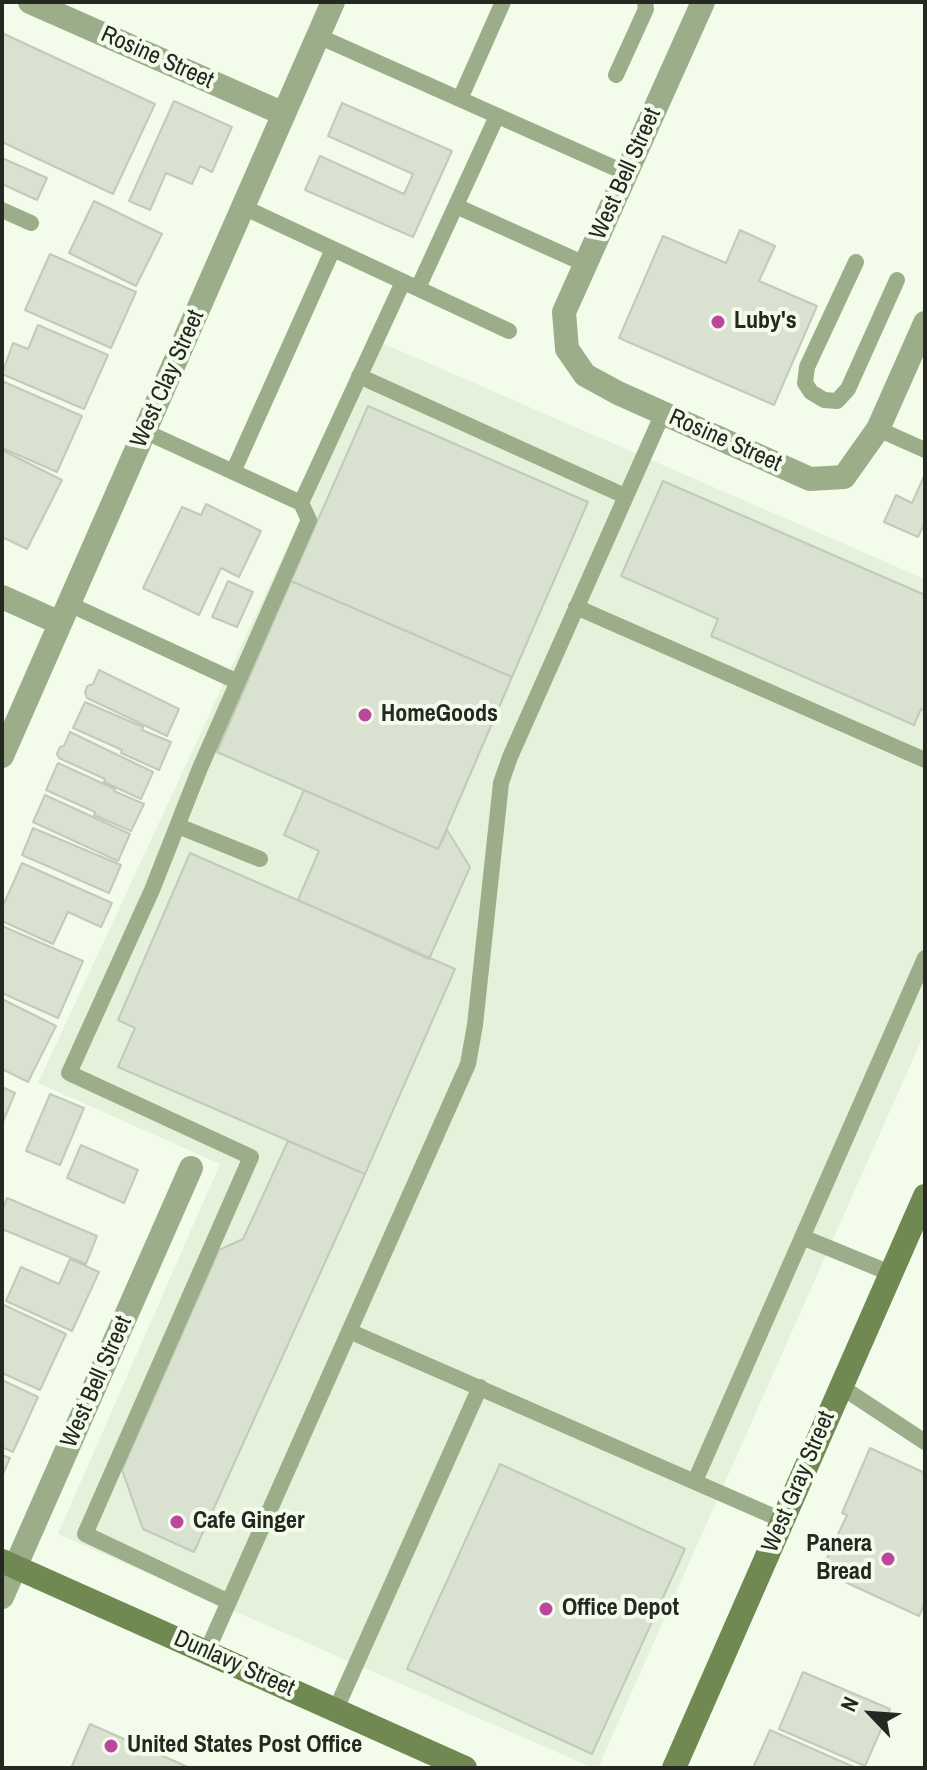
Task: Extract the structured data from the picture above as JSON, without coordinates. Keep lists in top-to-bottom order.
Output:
{
  "streets": {
    "main road": ["West Gray Street", "Dunlavy Street"],
    "street": ["Rosine Street", "West Bell Street", "West Clay Street"]
  },
  "crossings": [
    ["Rosine Street", "West Bell Street"],
    ["Rosine Street", "West Clay Street"],
    ["West Bell Street", "Dunlavy Street"]
  ],
  "places": [
    "Luby's",
    "HomeGoods",
    "Cafe Ginger",
    "Panera Bread",
    "Office Depot",
    "United States Post Office"
  ],
  "north": "top left"
}
